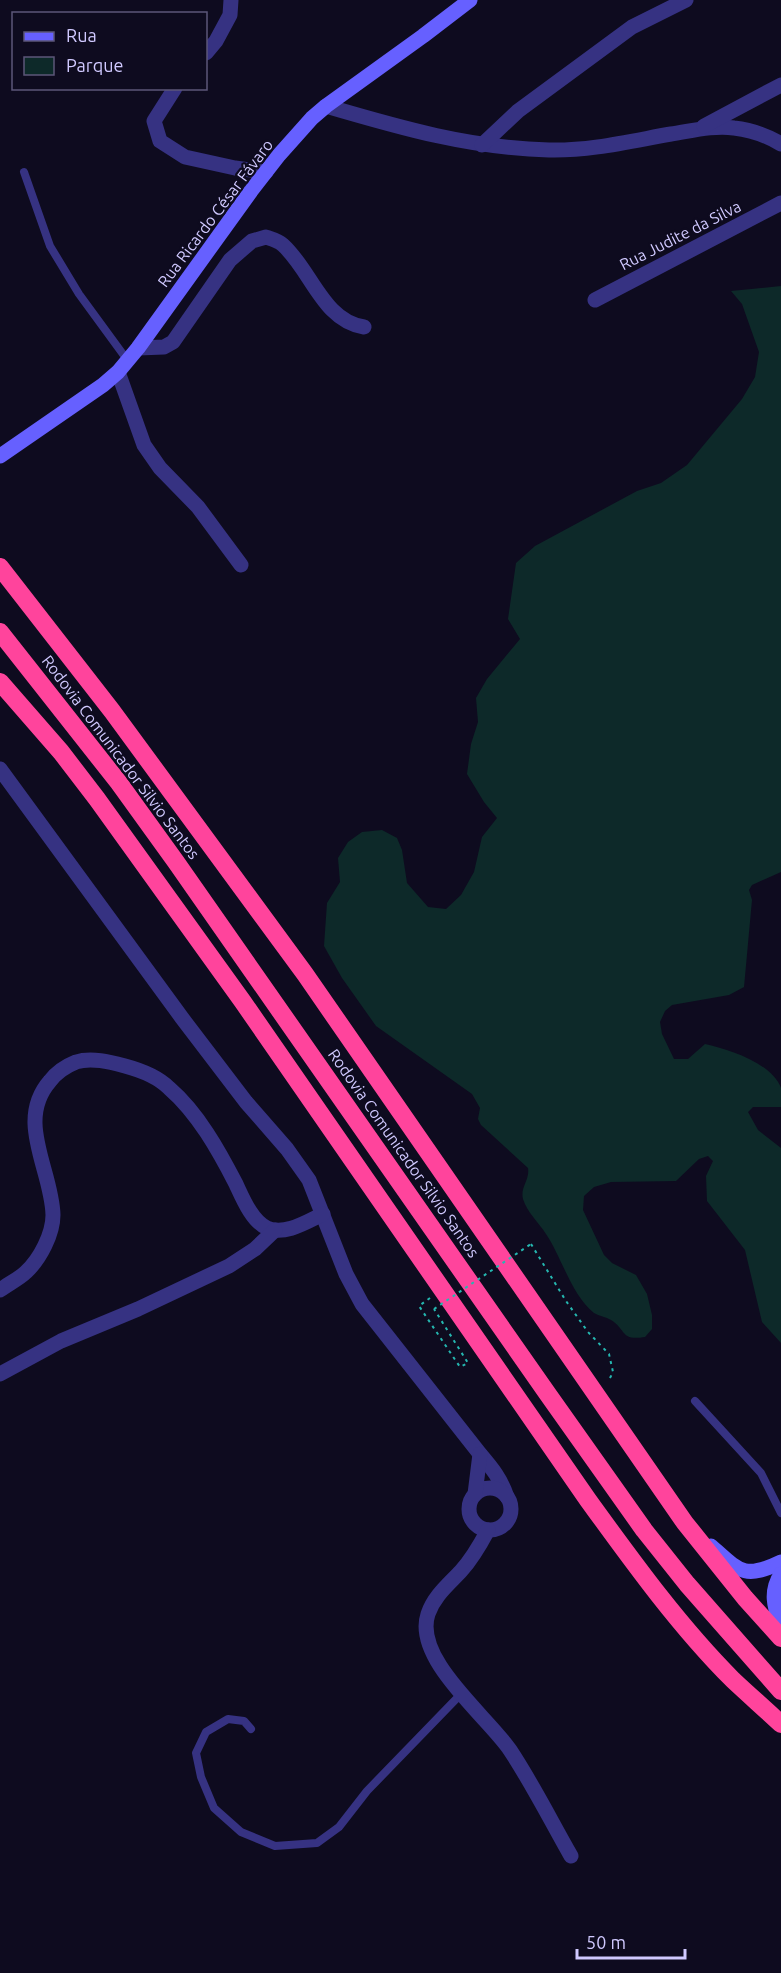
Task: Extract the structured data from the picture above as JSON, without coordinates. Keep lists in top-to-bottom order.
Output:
{
  "streets": {
    "highway": ["Rodovia Comunicador Silvio Santos"],
    "street": ["Rua Ricardo César Fávaro", "Rua Judite da Silva"]
  },
  "legend": ["Rua", "Parque"],
  "scale_bar": "50 m"
}
